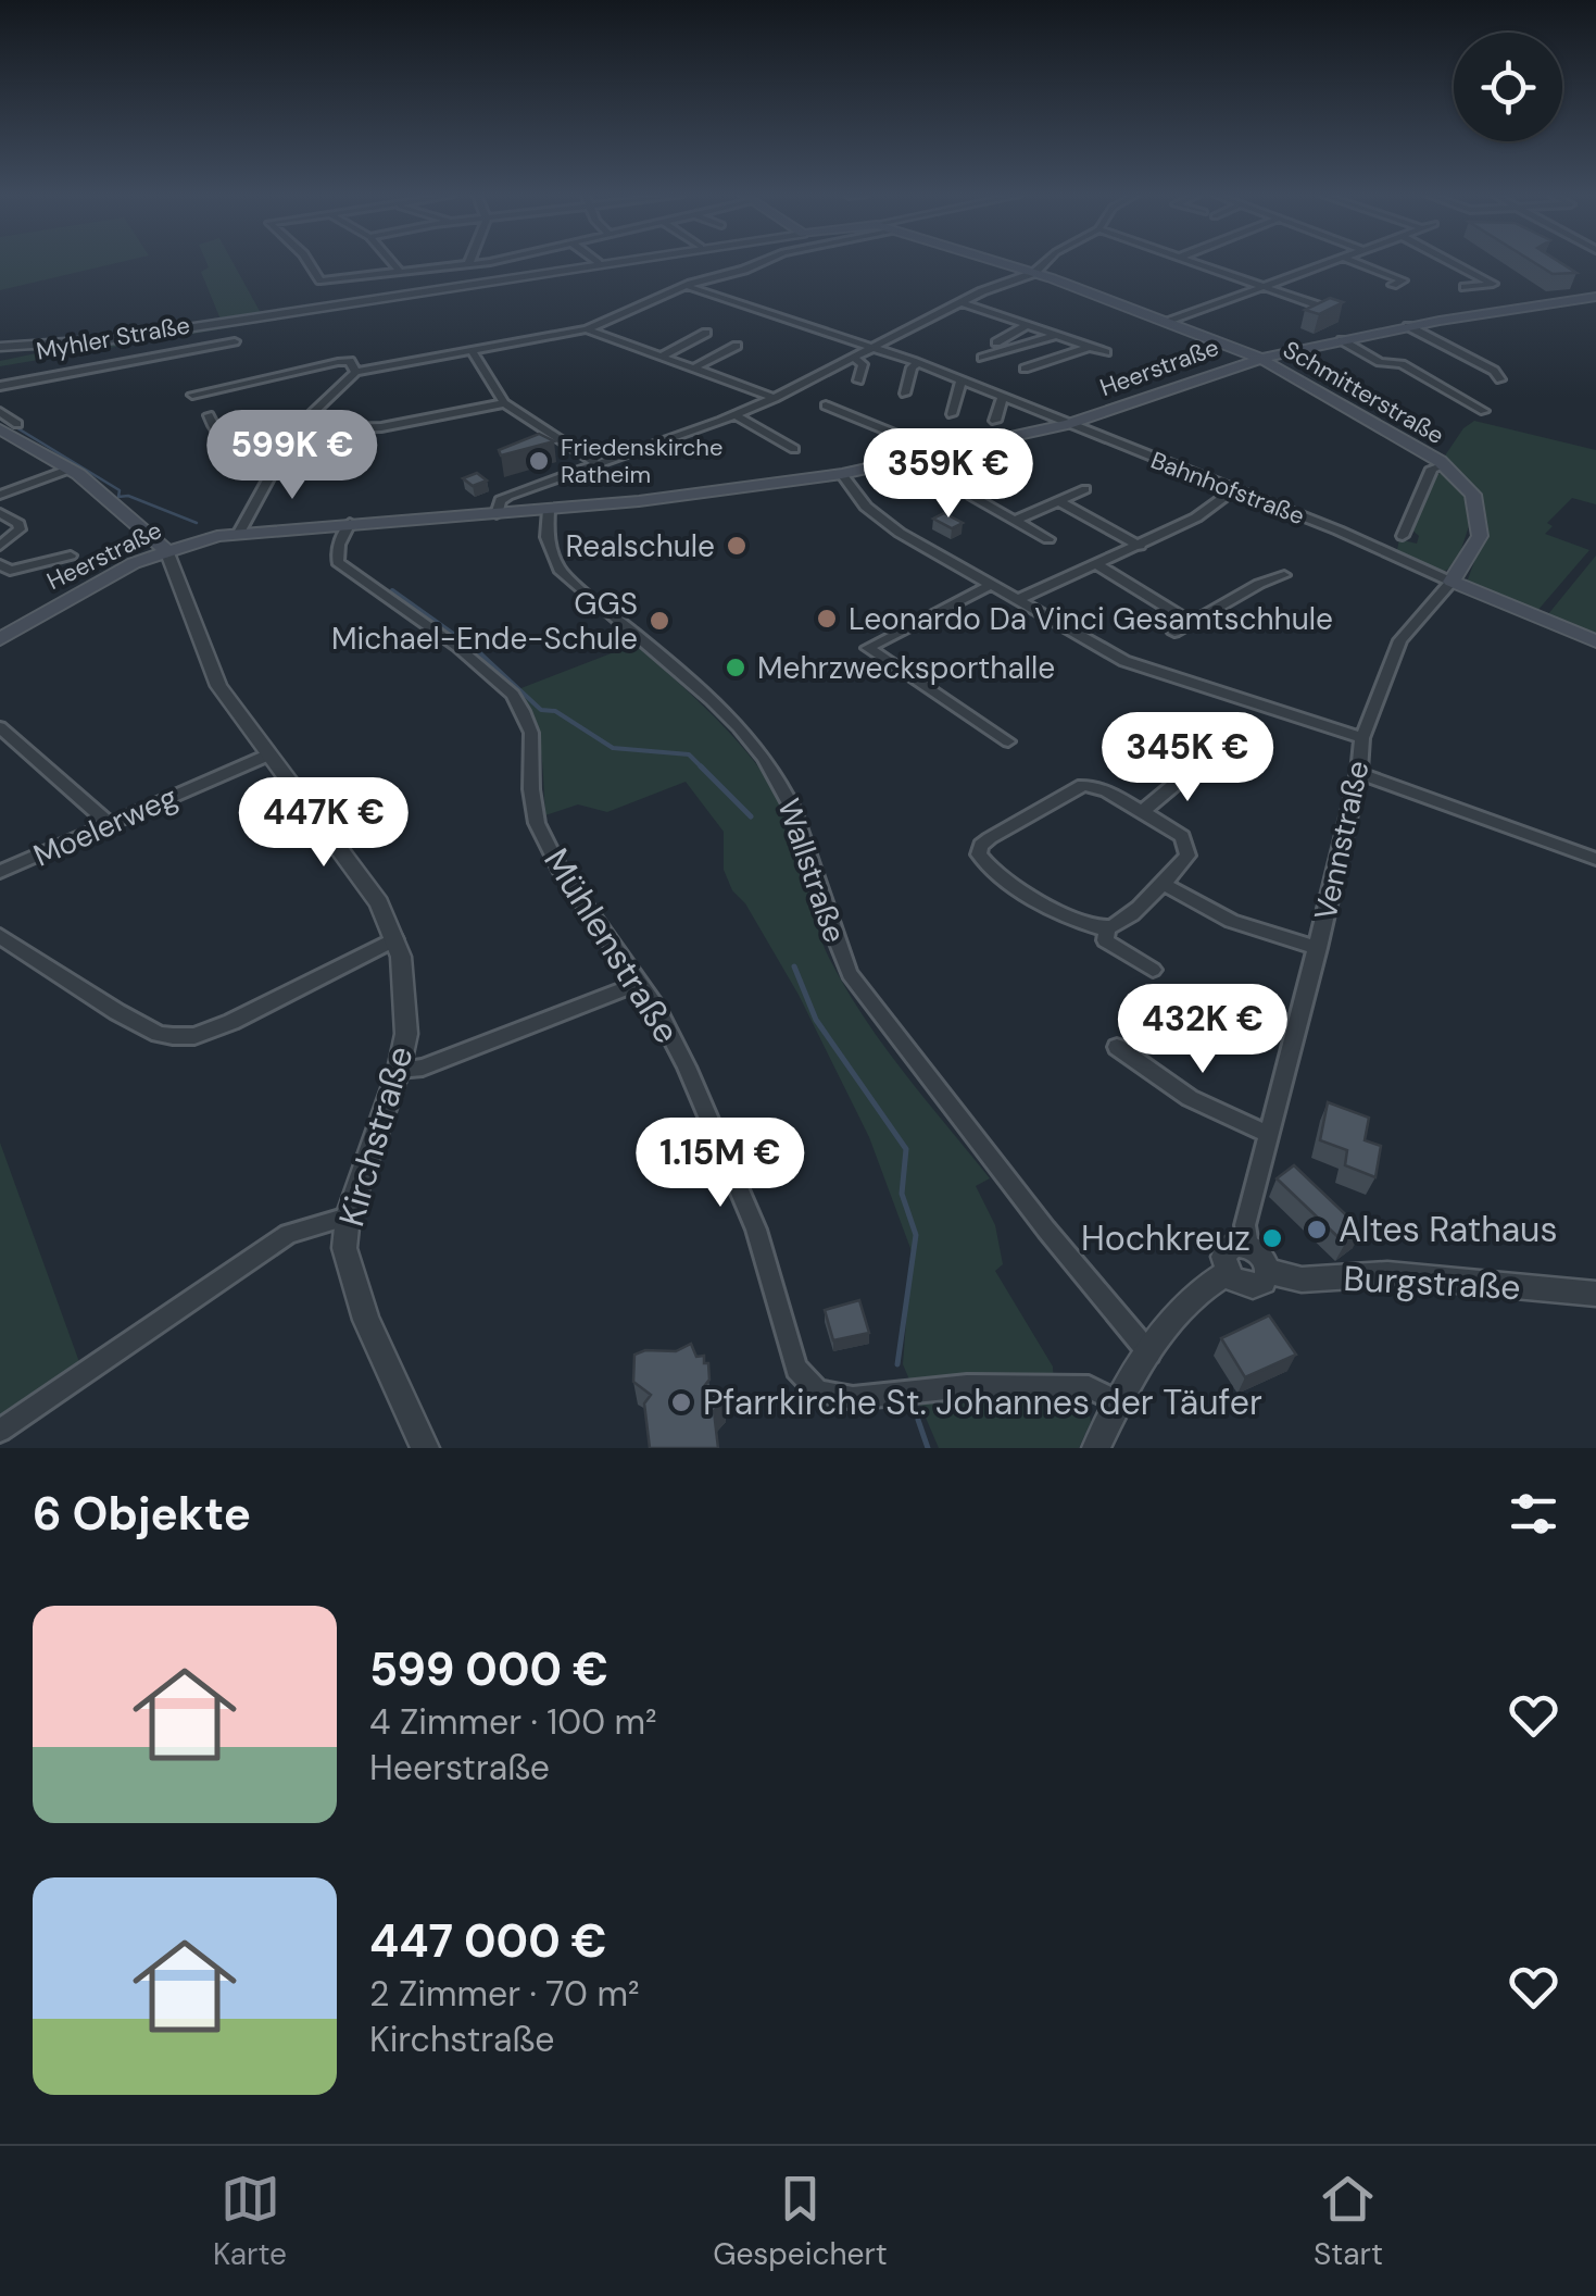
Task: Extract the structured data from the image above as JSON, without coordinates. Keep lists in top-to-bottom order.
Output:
{
  "streets": {
    "main road": ["Heerstraße", "Schmitterstraße"],
    "street": [
      "Myhler Straße",
      "Bahnhofstraße",
      "Moelerweg",
      "Vennstraße",
      "Wallstraße",
      "Mühlenstraße",
      "Kirchstraße",
      "Burgstraße"
    ]
  },
  "crossings": [
    ["Heerstraße", "Schmitterstraße"],
    ["Heerstraße", "Bahnhofstraße"],
    ["Heerstraße", "Wallstraße"],
    ["Heerstraße", "Mühlenstraße"],
    ["Heerstraße", "Kirchstraße"],
    ["Schmitterstraße", "Bahnhofstraße"],
    ["Schmitterstraße", "Vennstraße"],
    ["Bahnhofstraße", "Vennstraße"],
    ["Moelerweg", "Kirchstraße"],
    ["Vennstraße", "Burgstraße"]
  ],
  "places": [
    "Friedenskirche Ratheim",
    "Realschule",
    "Leonardo Da Vinci Gesamtschhule",
    "GGS Michael-Ende-Schule",
    "Mehrzwecksporthalle",
    "Altes Rathaus",
    "Hochkreuz",
    "Pfarrkirche St. Johannes der Täufer"
  ],
  "page": {
    "price": [
      "599K €",
      "359K €",
      "345K €",
      "447K €",
      "432K €",
      "1.15M €"
    ],
    "heading": "6 Objekte",
    "list": [
      {
        "name": "599 000 €",
        "note": "4 Zimmer · 100 m² · Heerstraße"
      },
      {
        "name": "447 000 €",
        "note": "2 Zimmer · 70 m² · Kirchstraße"
      }
    ],
    "tabs": ["Karte", "Gespeichert", "Start"]
  }
}
